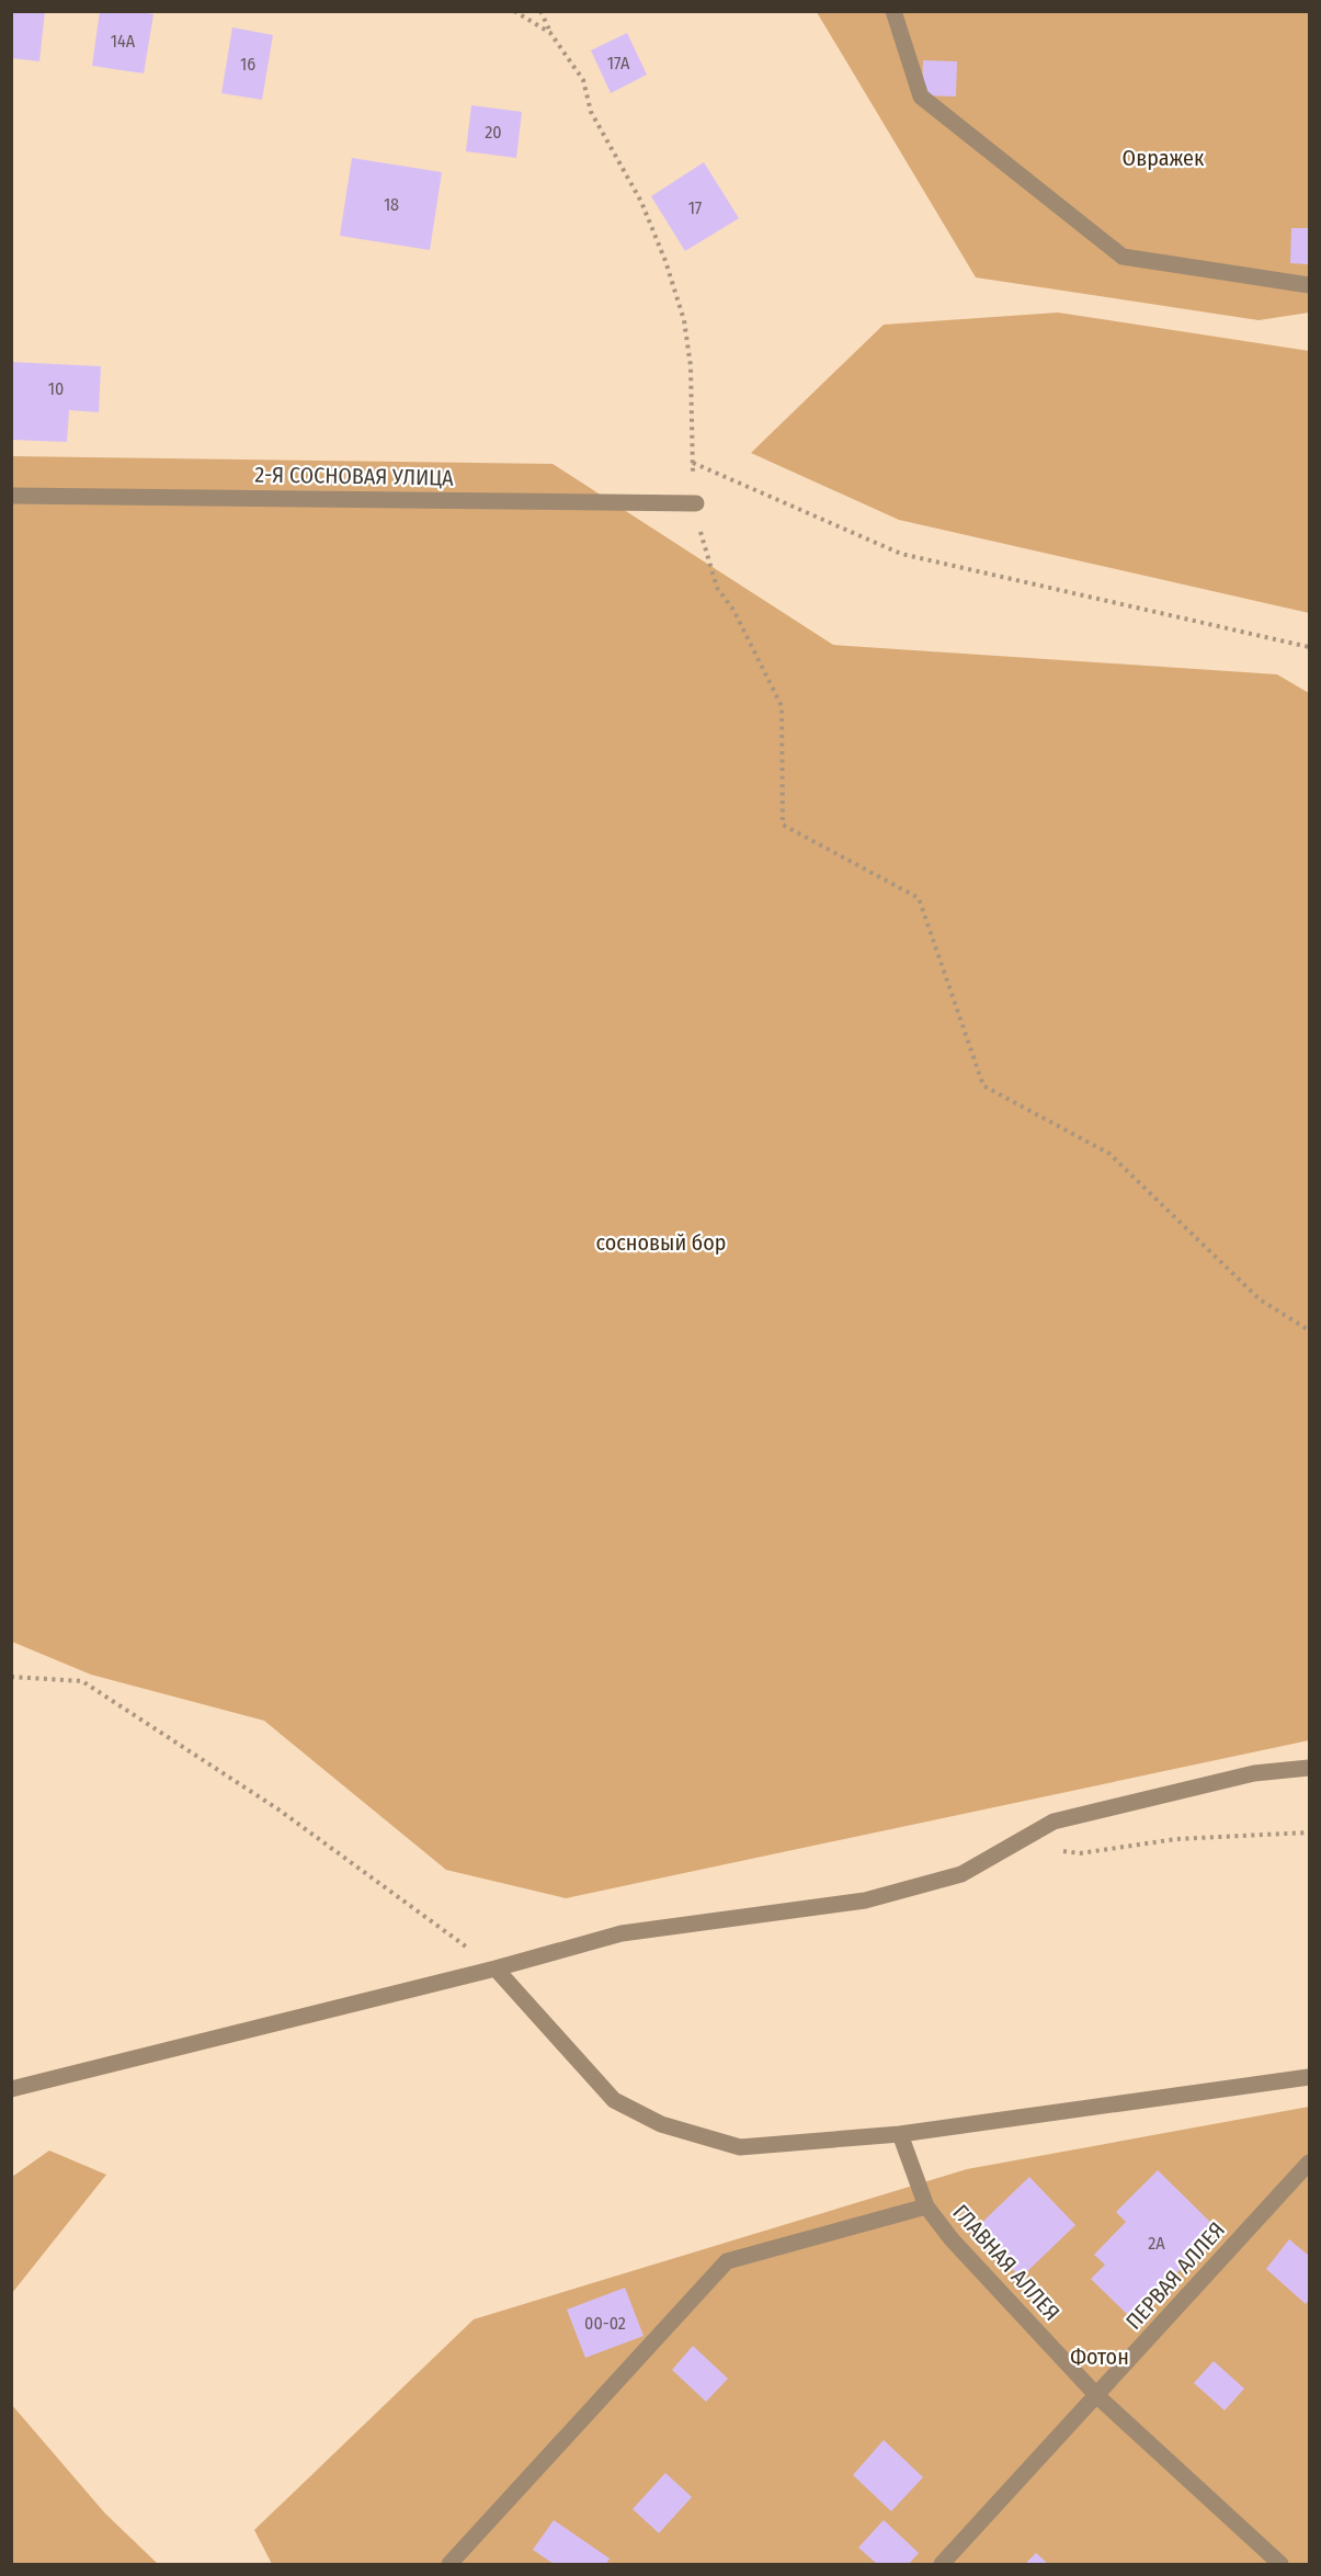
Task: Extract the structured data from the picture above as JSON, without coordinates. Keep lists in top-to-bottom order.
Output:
{
  "streets": {
    "street": ["2-Я СОСНОВАЯ УЛИЦА", "ГЛАВНАЯ АЛЛЕЯ", "ПЕРВАЯ АЛЛЕЯ"]
  },
  "crossings": [
    ["ГЛАВНАЯ АЛЛЕЯ", "ПЕРВАЯ АЛЛЕЯ"]
  ],
  "parks": ["Овражек", "сосновый бор", "Фотон"],
  "house_numbers": [
    "14А",
    "17А",
    "16",
    "20",
    "18",
    "17",
    "10",
    "2А",
    "00-02"
  ]
}
